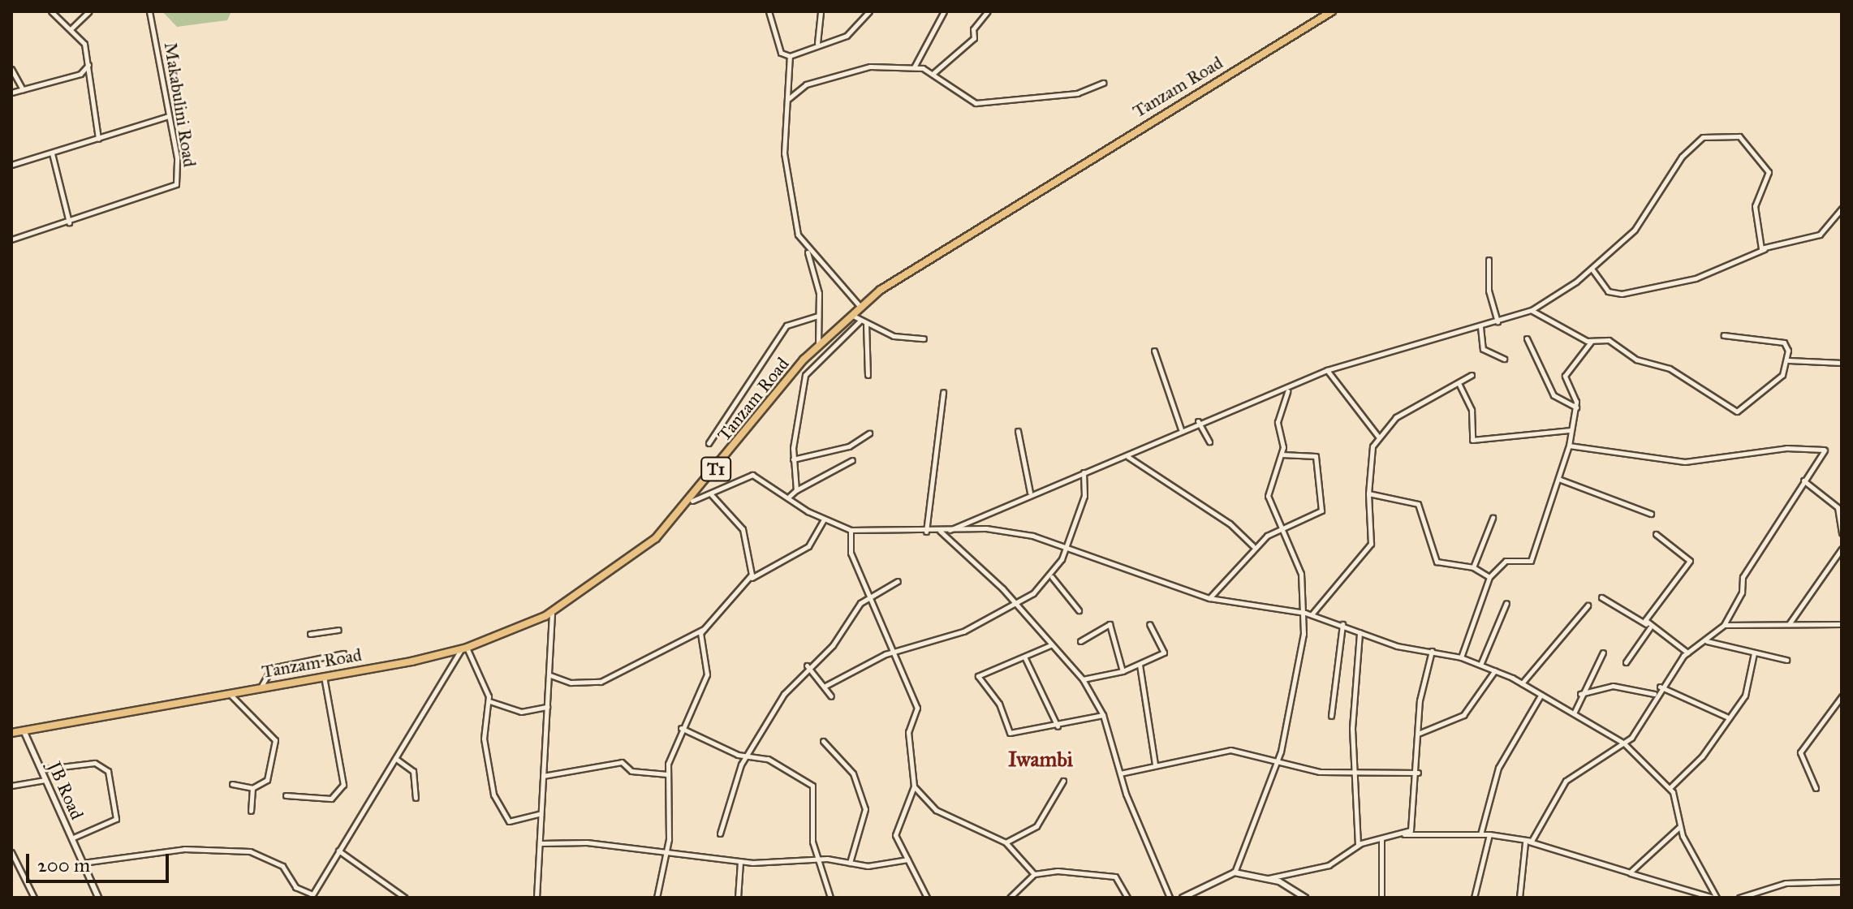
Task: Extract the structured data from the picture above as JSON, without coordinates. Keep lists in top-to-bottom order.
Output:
{
  "streets": {
    "highway": ["Tanzam Road", "T1"],
    "street": ["Makabulini Road", "JB Road"]
  },
  "crossings": [
    ["Tanzam Road", "JB Road"]
  ],
  "districts": ["Iwambi"],
  "scale_bar": "200 m"
}
